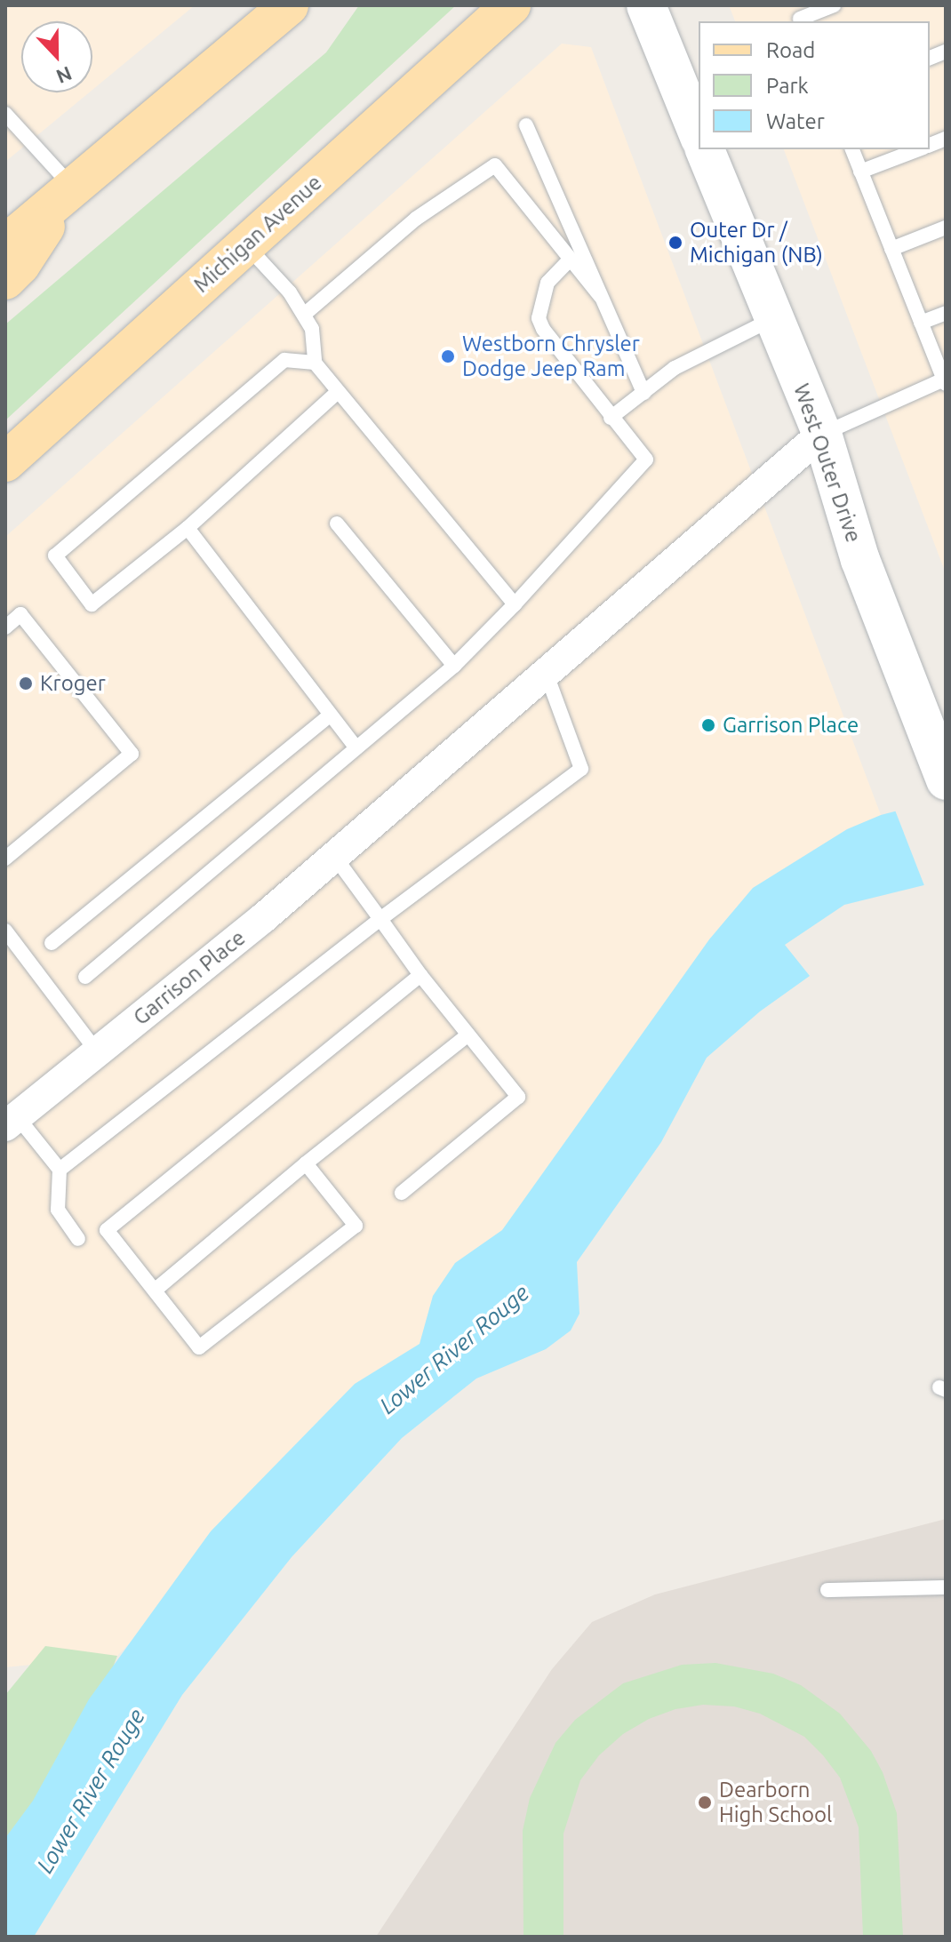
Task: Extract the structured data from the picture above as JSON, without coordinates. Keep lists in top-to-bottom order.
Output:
{
  "streets": {
    "main road": ["Michigan Avenue", "West Outer Drive"],
    "street": ["Garrison Place"]
  },
  "crossings": [
    ["West Outer Drive", "Garrison Place"]
  ],
  "water": ["Lower River Rouge"],
  "places": [
    "Outer Dr / Michigan (NB)",
    "Westborn Chrysler Dodge Jeep Ram",
    "Kroger",
    "Garrison Place",
    "Dearborn High School"
  ],
  "legend": ["Road", "Park", "Water"],
  "north": "bottom"
}
